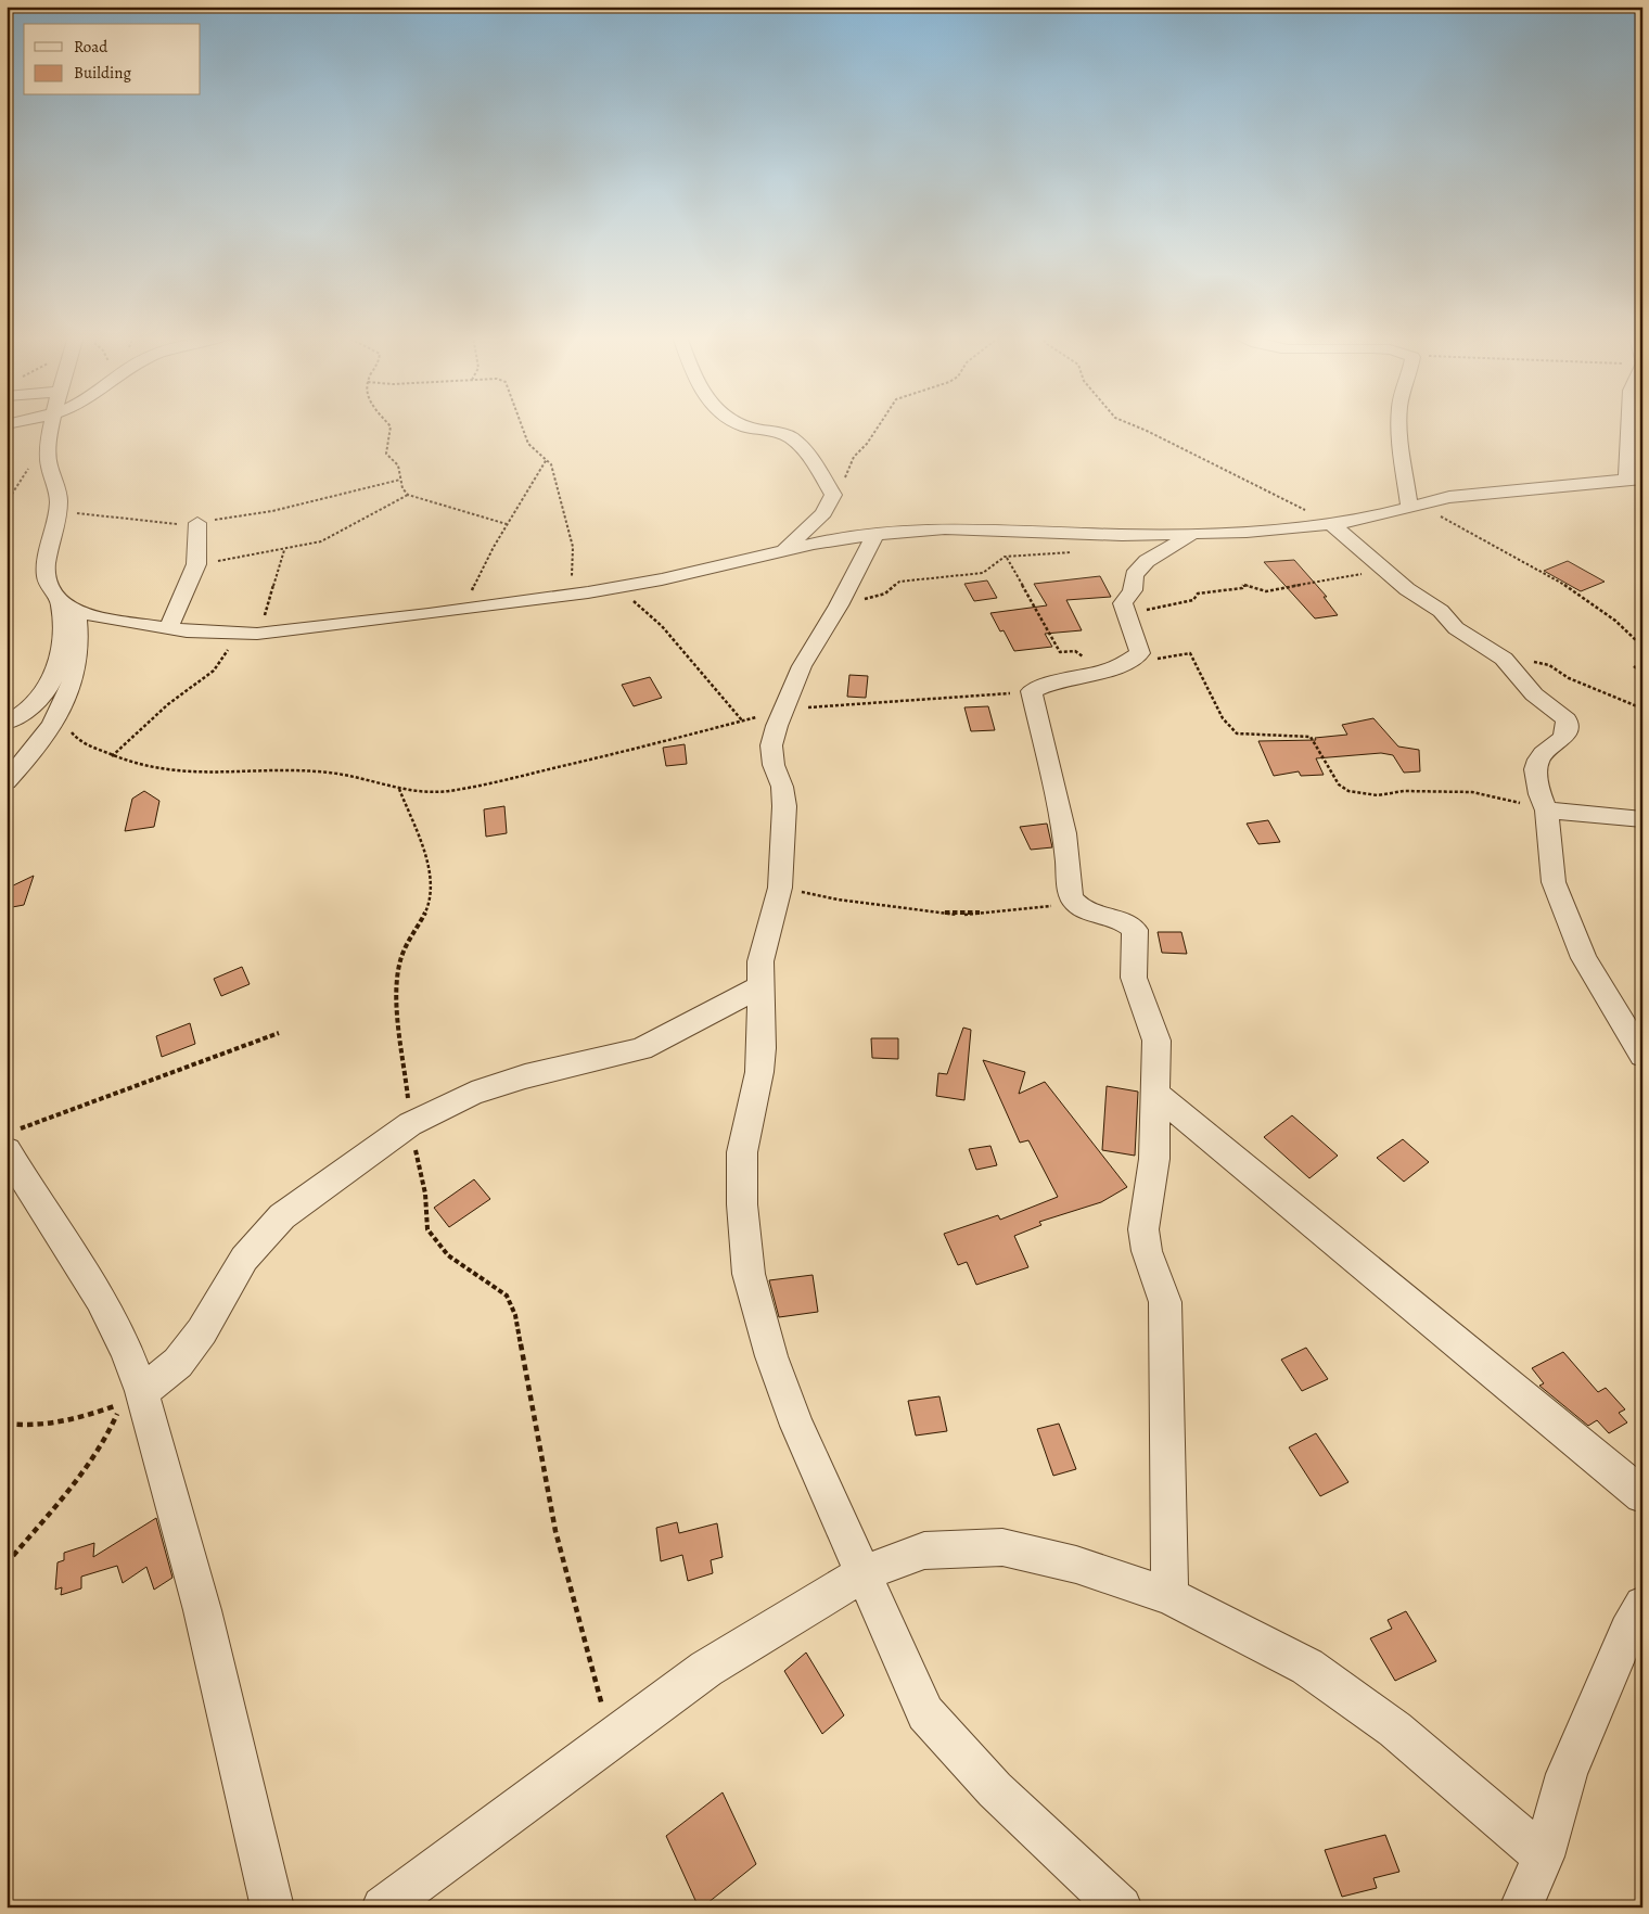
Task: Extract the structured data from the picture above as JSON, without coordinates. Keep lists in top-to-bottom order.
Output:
{
  "legend": ["Road", "Building"]
}
